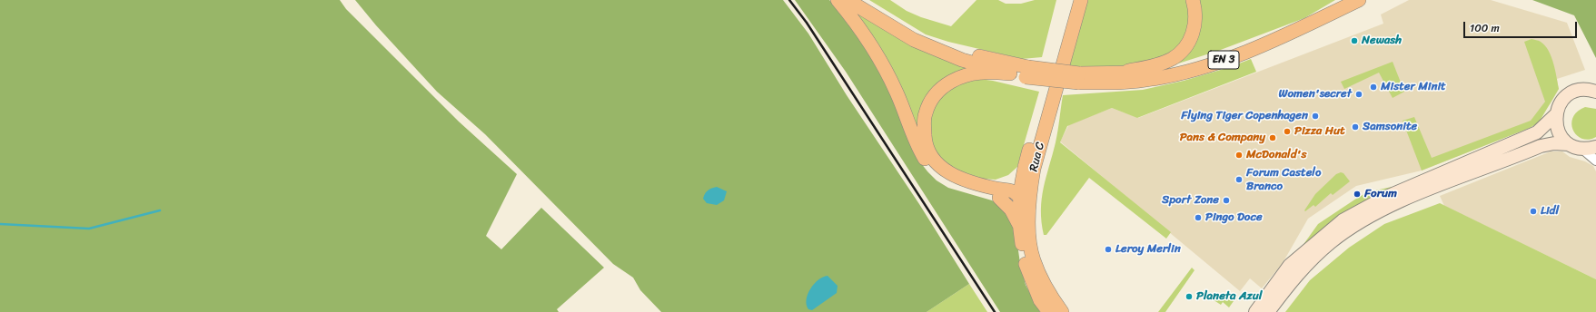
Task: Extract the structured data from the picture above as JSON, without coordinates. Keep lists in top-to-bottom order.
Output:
{
  "streets": {
    "main road": ["EN 3", "Rua C"]
  },
  "places": [
    "Newash",
    "Mister Minit",
    "Women'secret",
    "Flying Tiger Copenhagen",
    "Samsonite",
    "Pizza Hut",
    "Pans & Company",
    "McDonald's",
    "Forum Castelo Branco",
    "Forum",
    "Sport Zone",
    "Lidl",
    "Pingo Doce",
    "Leroy Merlin",
    "Planeta Azul"
  ],
  "scale_bar": "100 m"
}
